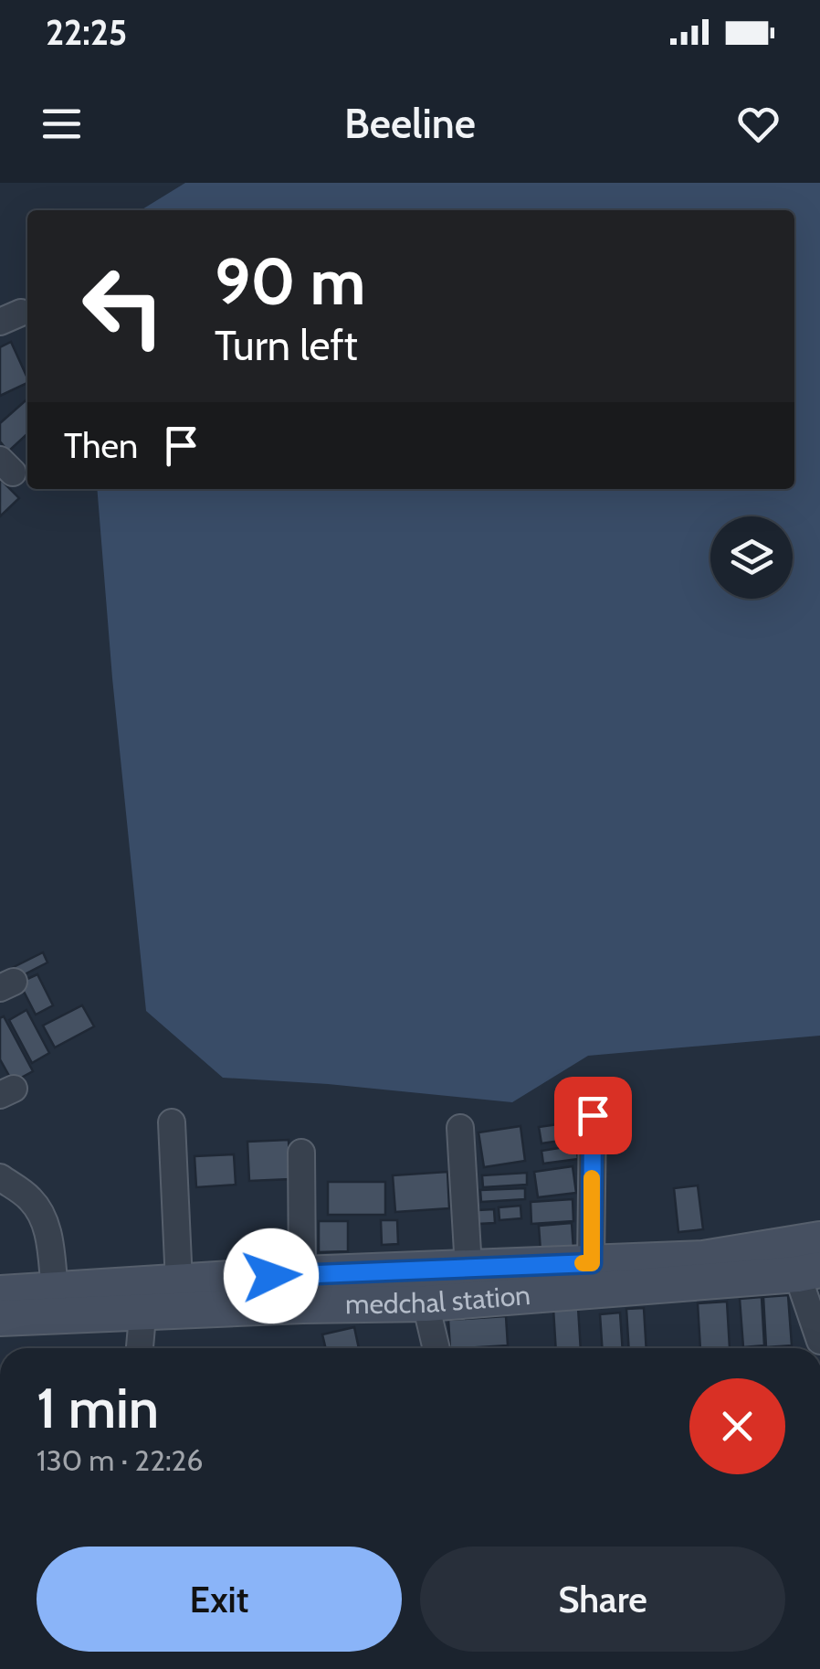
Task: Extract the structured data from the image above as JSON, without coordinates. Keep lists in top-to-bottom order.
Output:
{
  "streets": {
    "street": ["medchal station"]
  },
  "page": {
    "status": "22:25",
    "header": "Beeline",
    "turn": ["90 m", "Turn left"],
    "then": "Then",
    "heading": ["1 min", "130 m · 22:26"],
    "buttons": ["Exit", "Share"]
  }
}
